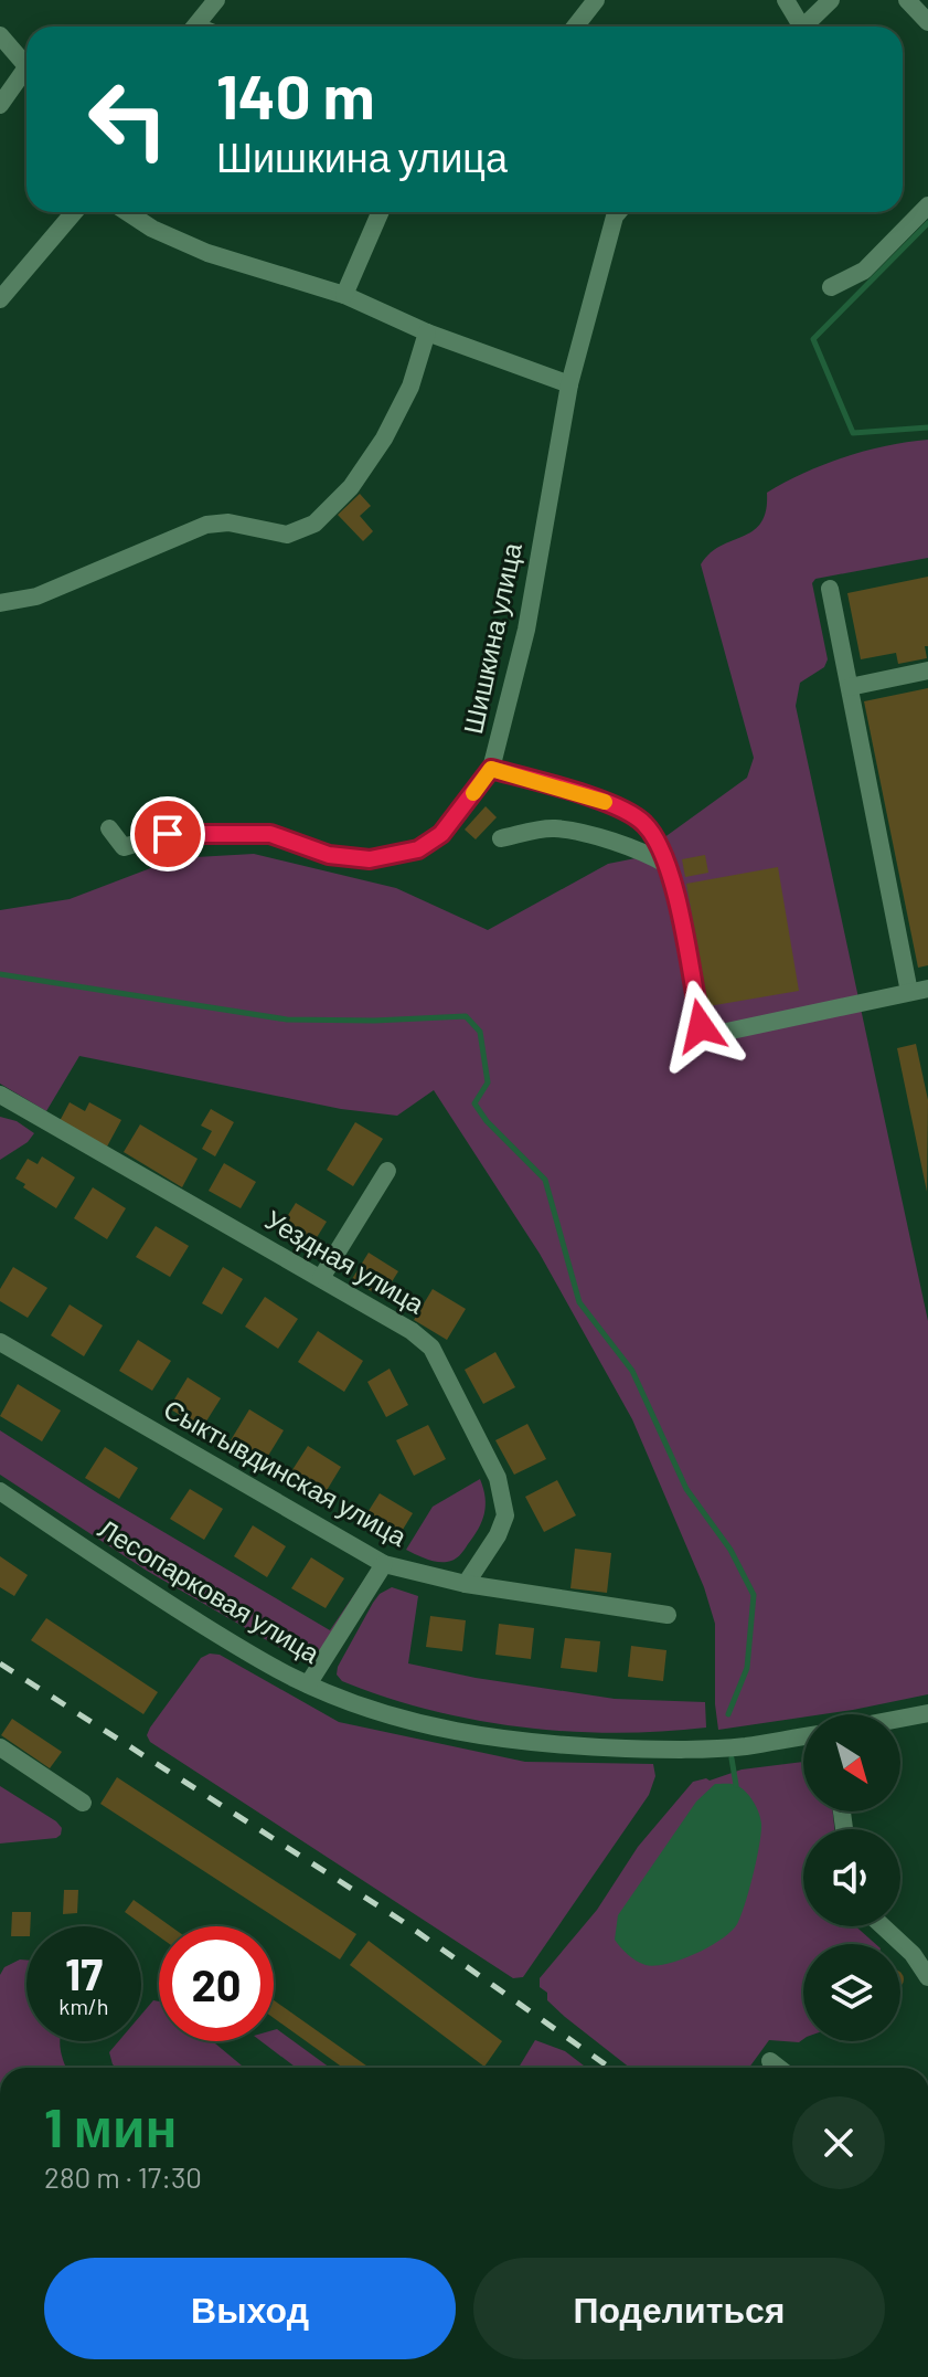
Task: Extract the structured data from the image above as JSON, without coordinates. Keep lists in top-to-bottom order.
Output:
{
  "streets": {
    "street": [
      "Шишкина улица",
      "Уездная улица",
      "Сыктывдинская улица",
      "Лесопарковая улица"
    ]
  },
  "crossings": [
    ["Уездная улица", "Сыктывдинская улица"]
  ],
  "north": "bottom right",
  "page": {
    "turn": ["140 m", "Шишкина улица"],
    "speed": "17 km/h",
    "limit": "20",
    "heading": ["1 мин", "280 m · 17:30"],
    "buttons": ["Выход", "Поделиться"]
  }
}
